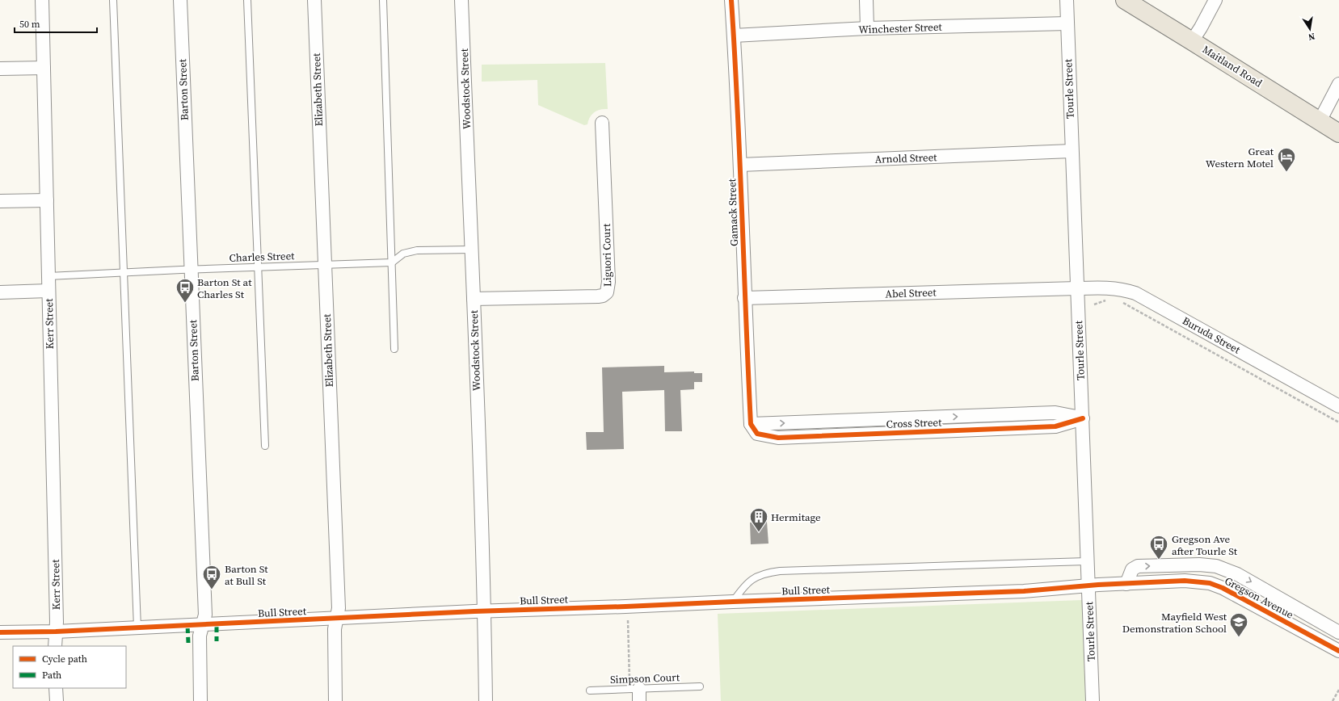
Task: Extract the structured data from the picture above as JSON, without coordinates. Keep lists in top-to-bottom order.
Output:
{
  "streets": {
    "main road": ["Maitland Road"],
    "street": [
      "Winchester Street",
      "Woodstock Street",
      "Tourle Street",
      "Barton Street",
      "Elizabeth Street",
      "Arnold Street",
      "Gamack Street",
      "Liguori Court",
      "Abel Street",
      "Kerr Street",
      "Buruda Street",
      "Cross Street",
      "Bull Street",
      "Gregson Avenue"
    ],
    "lane": ["Charles Street", "Simpson Court"]
  },
  "crossings": [
    ["Winchester Street", "Tourle Street"],
    ["Winchester Street", "Gamack Street"],
    ["Woodstock Street", "Liguori Court"],
    ["Woodstock Street", "Bull Street"],
    ["Tourle Street", "Arnold Street"],
    ["Tourle Street", "Abel Street"],
    ["Tourle Street", "Buruda Street"],
    ["Tourle Street", "Cross Street"],
    ["Tourle Street", "Bull Street"],
    ["Tourle Street", "Gregson Avenue"],
    ["Barton Street", "Charles Street"],
    ["Barton Street", "Bull Street"],
    ["Elizabeth Street", "Charles Street"],
    ["Elizabeth Street", "Bull Street"],
    ["Arnold Street", "Gamack Street"],
    ["Gamack Street", "Abel Street"],
    ["Gamack Street", "Cross Street"],
    ["Charles Street", "Kerr Street"],
    ["Abel Street", "Buruda Street"],
    ["Kerr Street", "Bull Street"],
    ["Bull Street", "Gregson Avenue"]
  ],
  "places": {
    "hotel": ["Great Western Motel"],
    "bus stop": ["Barton St at Charles St", "Gregson Ave after Tourle St", "Barton St at Bull St"],
    "building": ["Hermitage"],
    "school or university": ["Mayfield West Demonstration School"]
  },
  "legend": ["Cycle path", "Path"],
  "scale_bar": "50 m",
  "north": "bottom"
}
